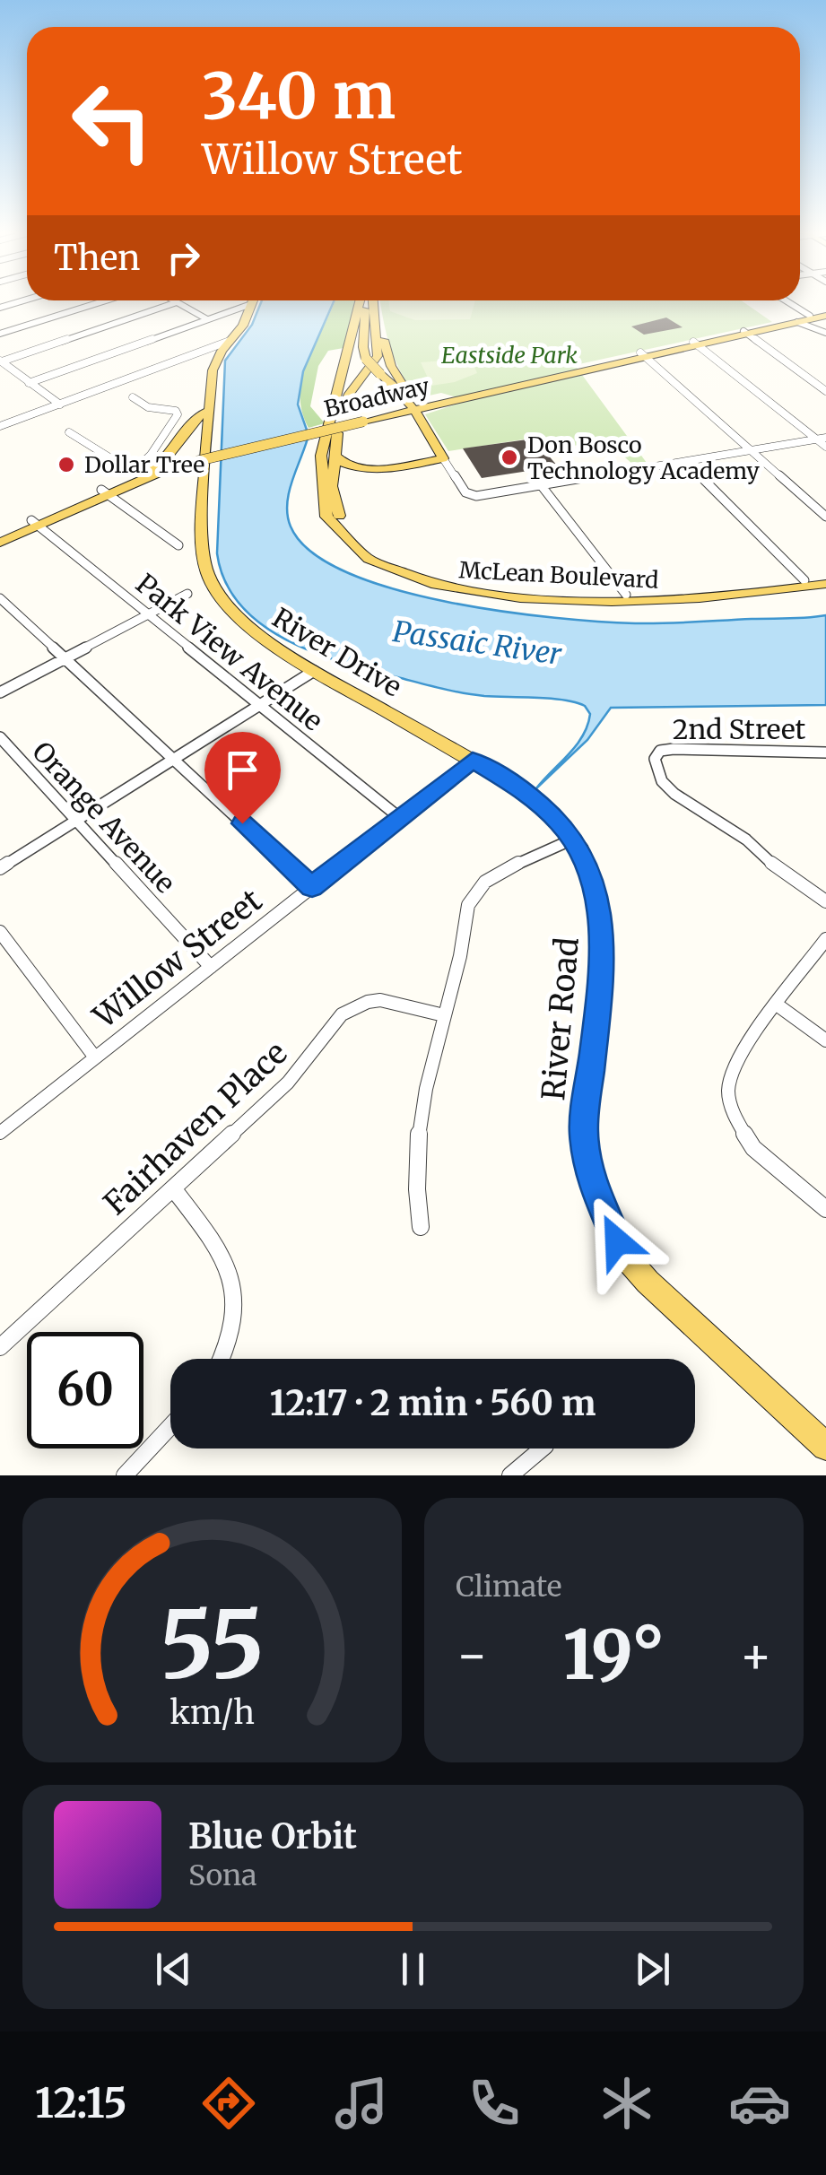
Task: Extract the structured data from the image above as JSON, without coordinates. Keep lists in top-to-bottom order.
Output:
{
  "streets": {
    "main road": [
      "Broadway",
      "McLean Boulevard",
      "River Drive",
      "River Road"
    ],
    "street": [
      "Park View Avenue",
      "2nd Street",
      "Orange Avenue",
      "Willow Street",
      "Fairhaven Place"
    ]
  },
  "crossings": [
    ["Broadway", "Park View Avenue"],
    ["Park View Avenue", "Willow Street"],
    ["River Drive", "Willow Street"],
    ["River Drive", "River Road"],
    ["Orange Avenue", "Willow Street"],
    ["Willow Street", "River Road"]
  ],
  "water": ["Passaic River"],
  "parks": ["Eastside Park"],
  "places": ["Don Bosco Technology Academy", "Dollar Tree"],
  "page": {
    "turn": ["340 m", "Willow Street"],
    "then": "Then",
    "limit": "60",
    "trip": "12:17 · 2 min · 560 m",
    "tile": "Climate",
    "heat": ["−", "19°", "+"],
    "song": ["Blue Orbit", "Sona"],
    "tabs": "12:15",
    "gauge": ["55", "km/h"]
  }
}
